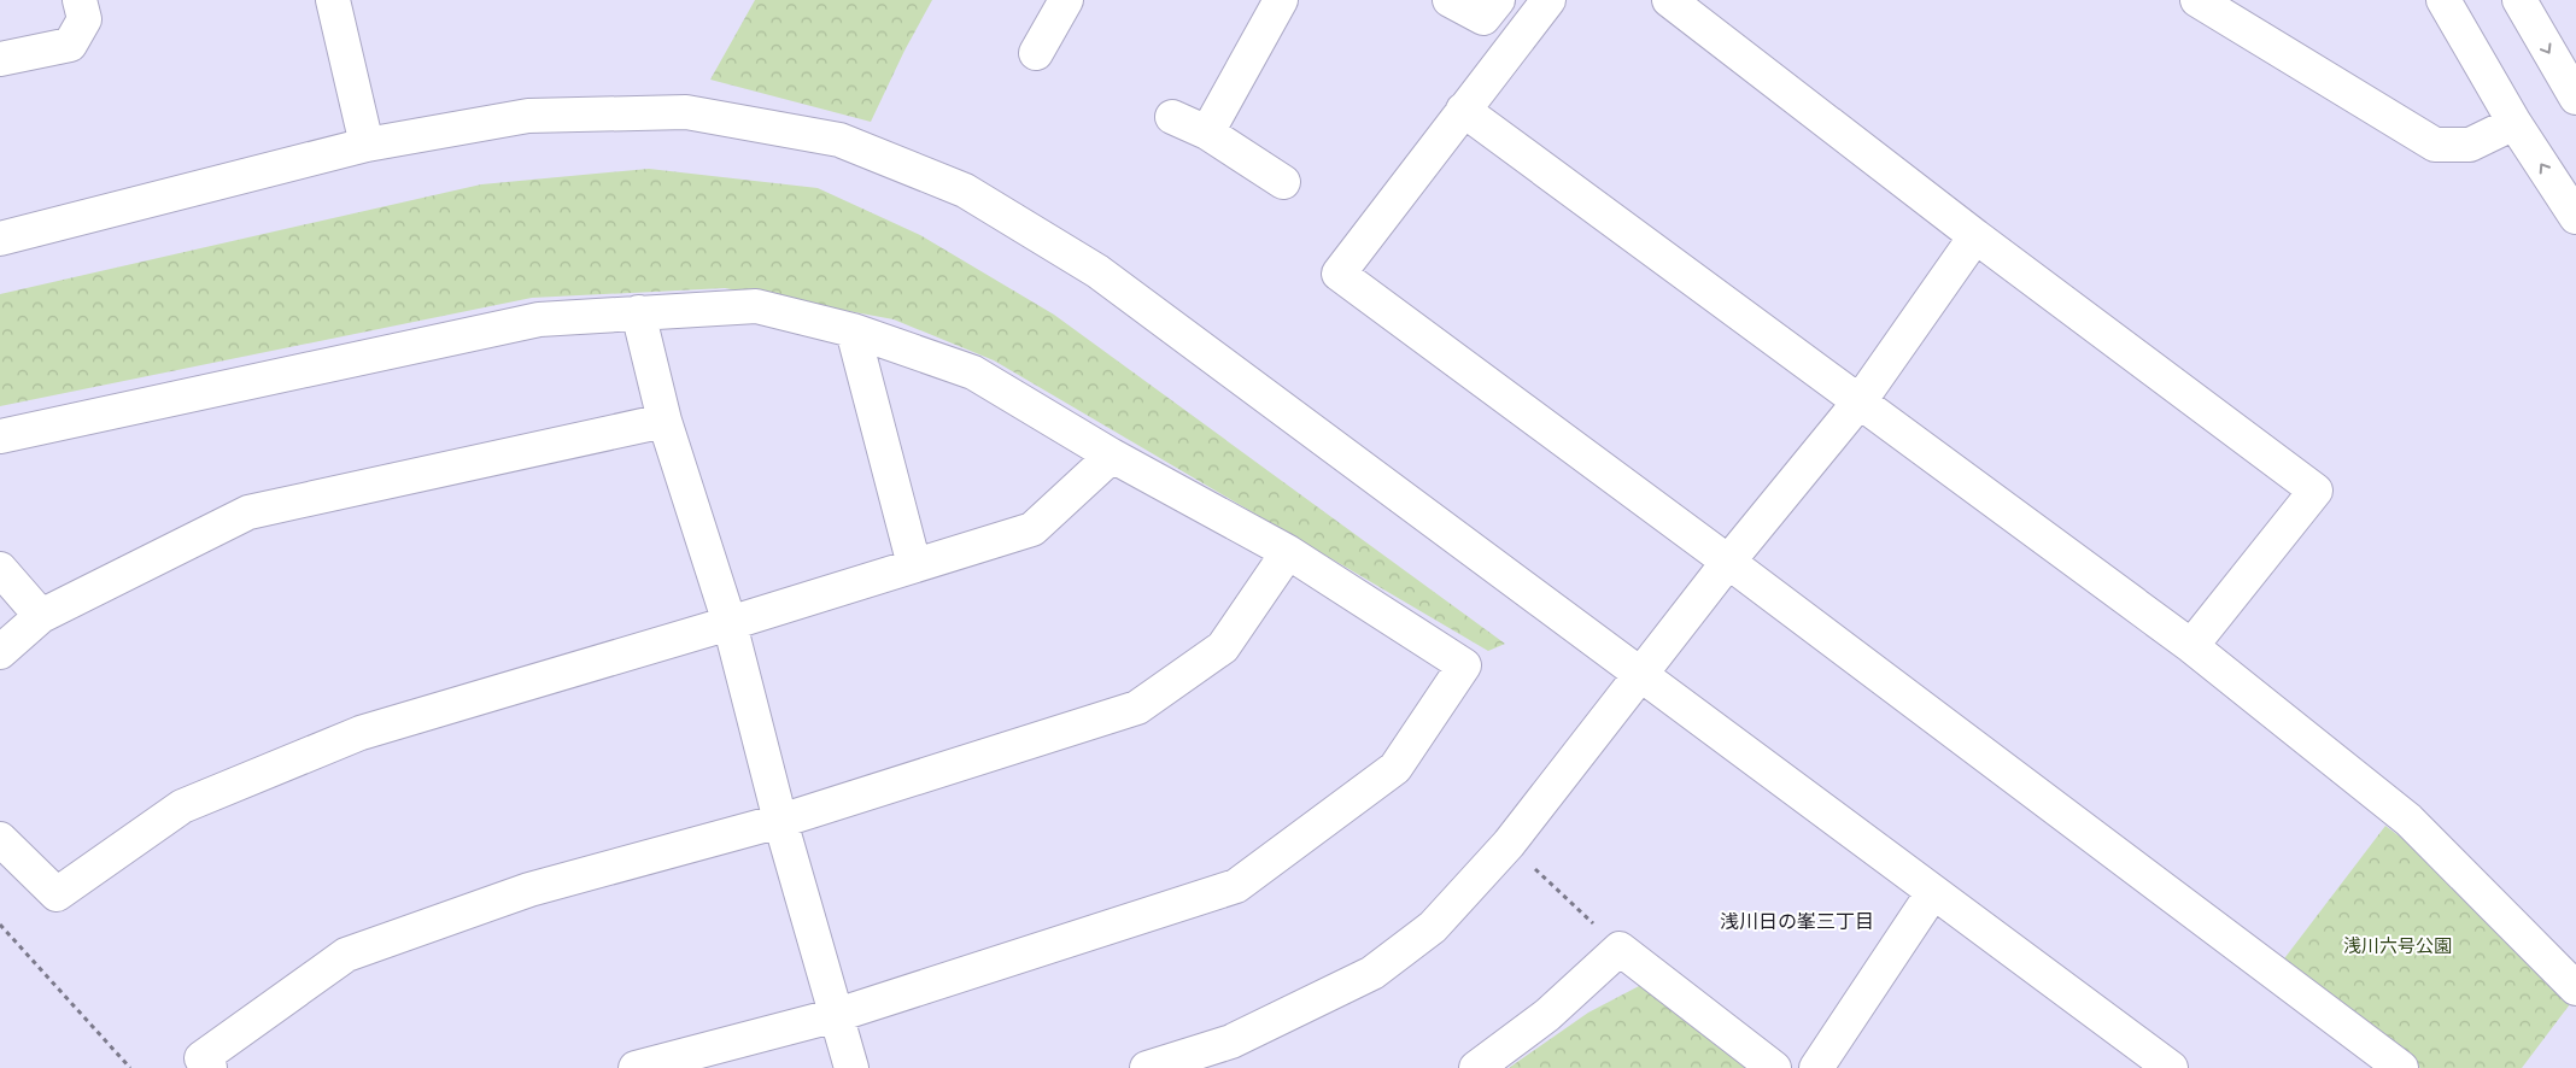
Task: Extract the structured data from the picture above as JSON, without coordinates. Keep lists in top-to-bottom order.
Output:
{
  "districts": ["浅川日の峯三丁目"],
  "parks": ["浅川六号公園"]
}
